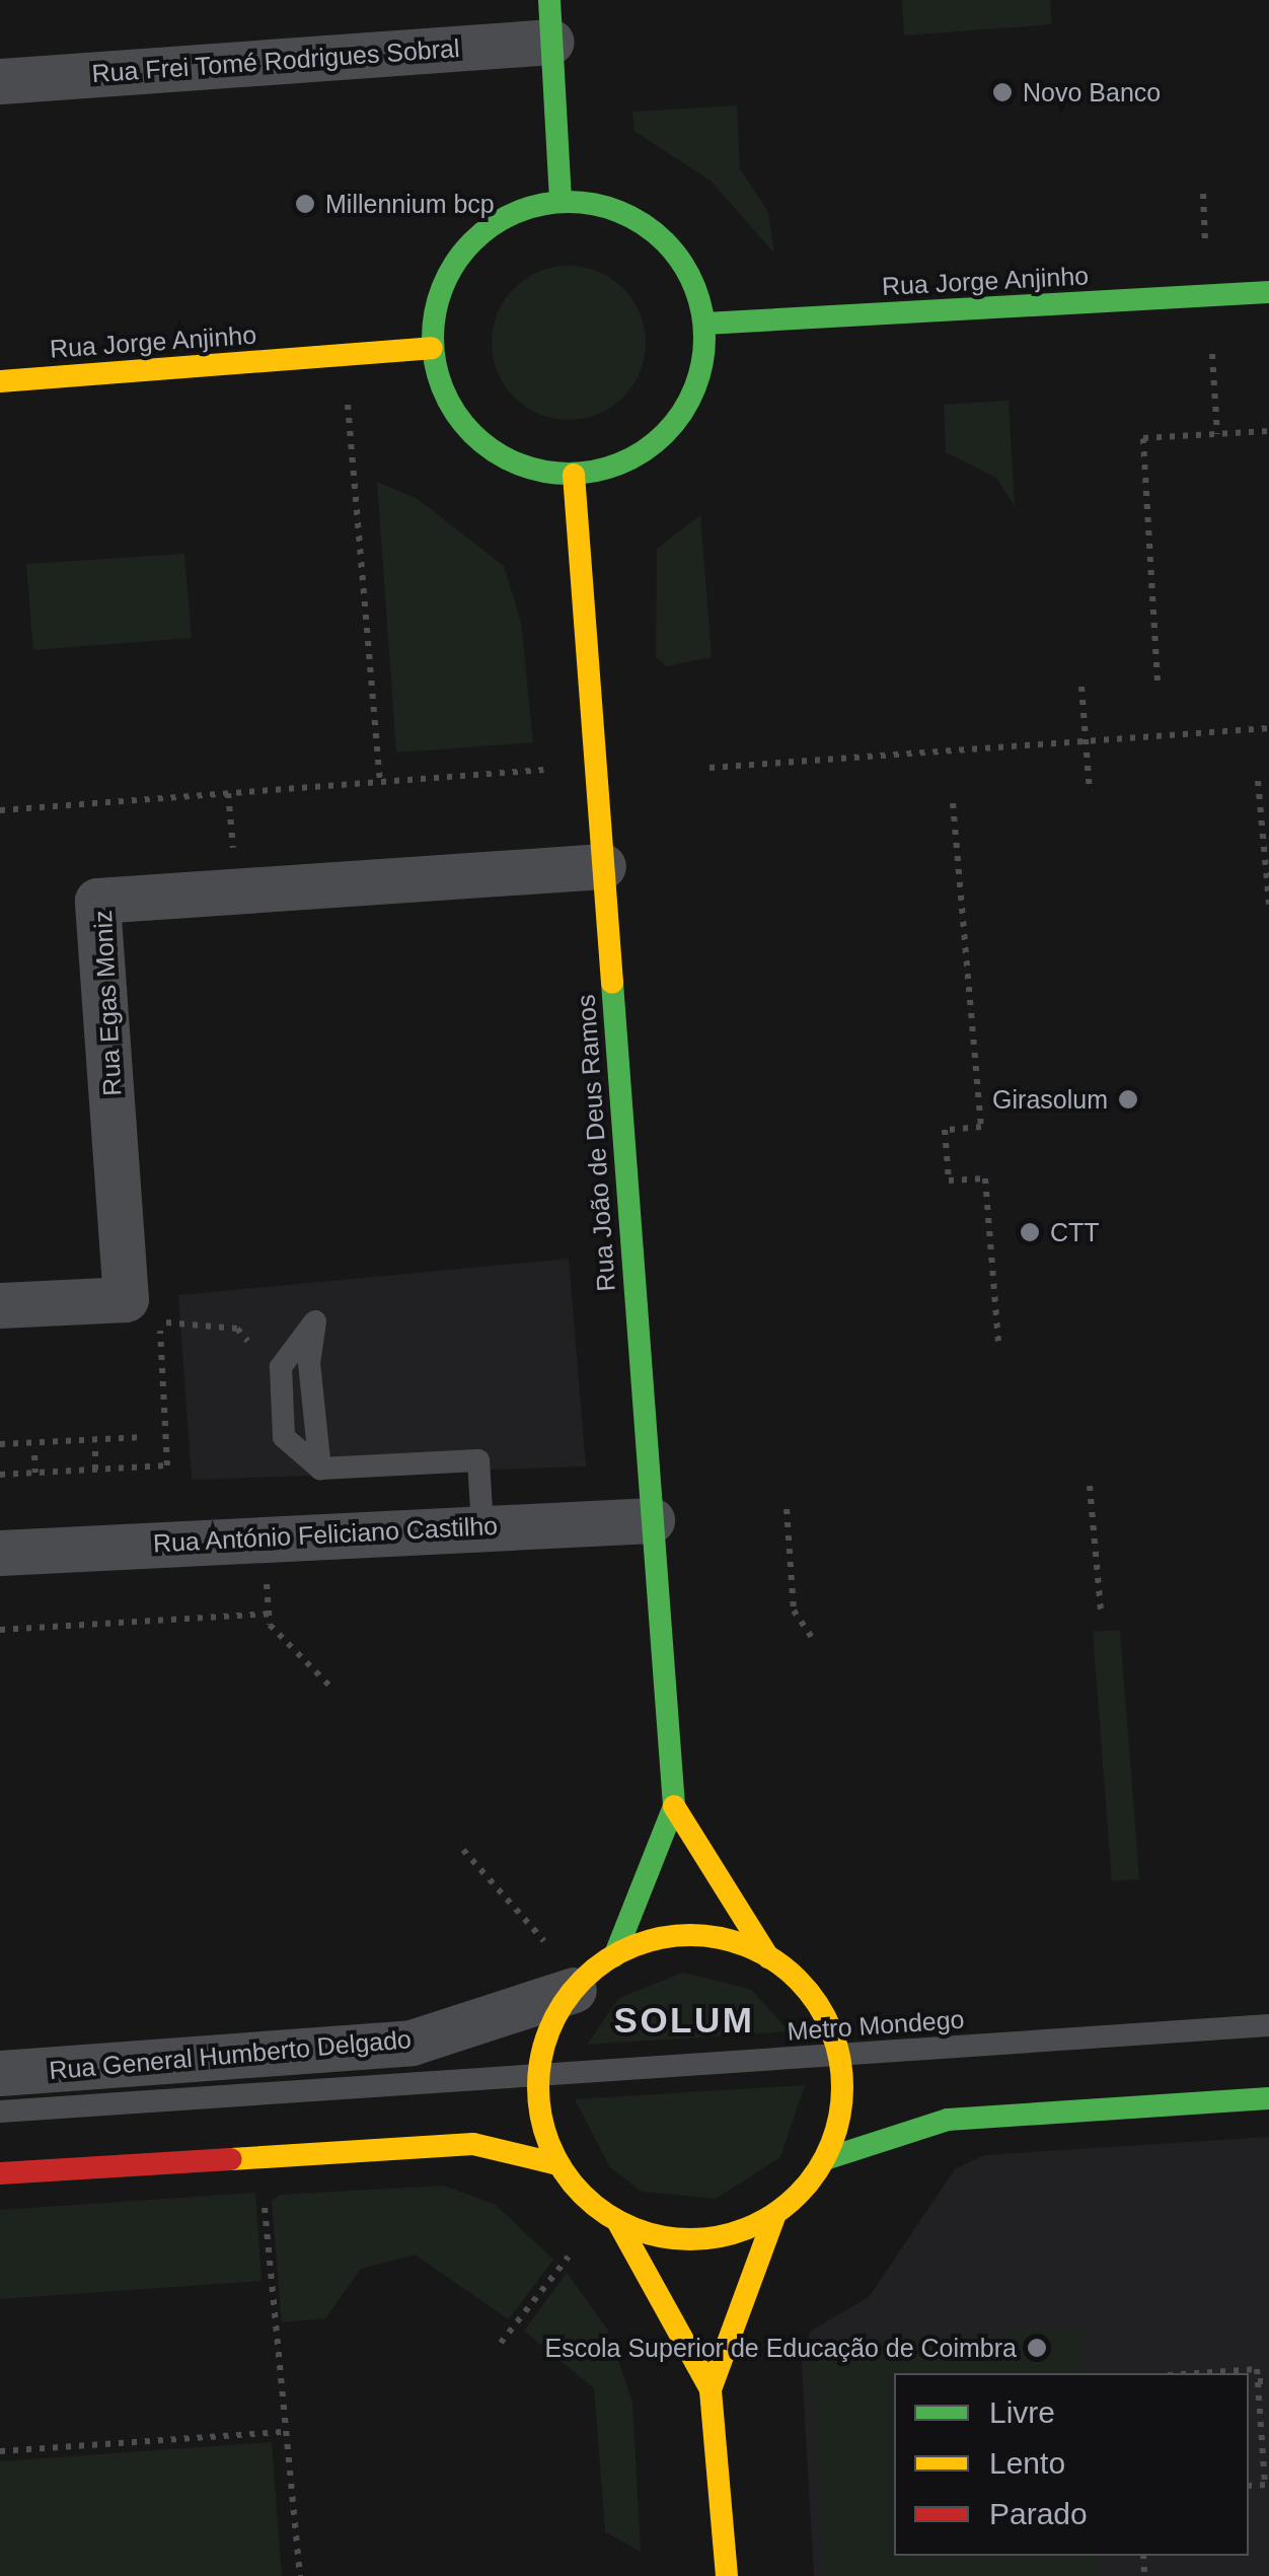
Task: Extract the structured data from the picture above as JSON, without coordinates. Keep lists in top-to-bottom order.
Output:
{
  "streets": {
    "main road": ["Rua Jorge Anjinho", "Rua João de Deus Ramos"],
    "street": [
      "Rua Frei Tomé Rodrigues Sobral",
      "Rua Egas Moniz",
      "Rua António Feliciano Castilho",
      "Rua General Humberto Delgado"
    ],
    "lane": ["Metro Mondego"]
  },
  "crossings": [
    ["Rua Jorge Anjinho", "Rua João de Deus Ramos"],
    ["Rua Egas Moniz", "Rua João de Deus Ramos"],
    ["Rua João de Deus Ramos", "Rua António Feliciano Castilho"]
  ],
  "districts": ["SOLUM"],
  "places": [
    "Novo Banco",
    "Millennium bcp",
    "Girasolum",
    "CTT",
    "Escola Superior de Educação de Coimbra"
  ],
  "legend": ["Livre", "Lento", "Parado"]
}
